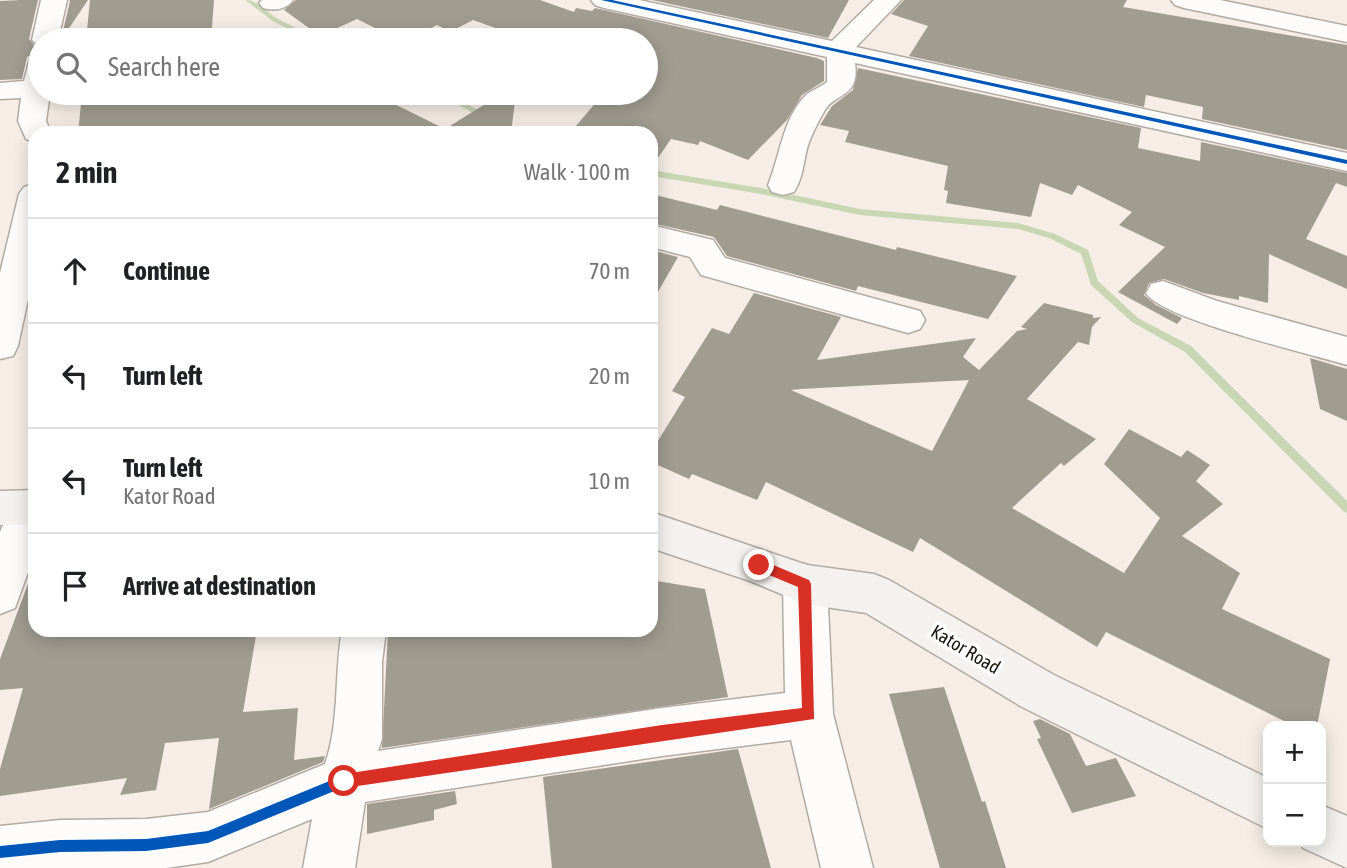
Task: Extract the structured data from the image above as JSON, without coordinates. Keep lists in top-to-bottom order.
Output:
{
  "streets": {
    "main road": ["Kator Road"]
  },
  "page": {
    "search": "Search here",
    "heading": ["2 min", "Walk · 100 m"],
    "list": [
      ["Continue", "70 m"],
      ["Turn left", "20 m"],
      ["Turn left", "Kator Road", "10 m"],
      "Arrive at destination"
    ],
    "map_buttons": ["+", "−"]
  }
}
